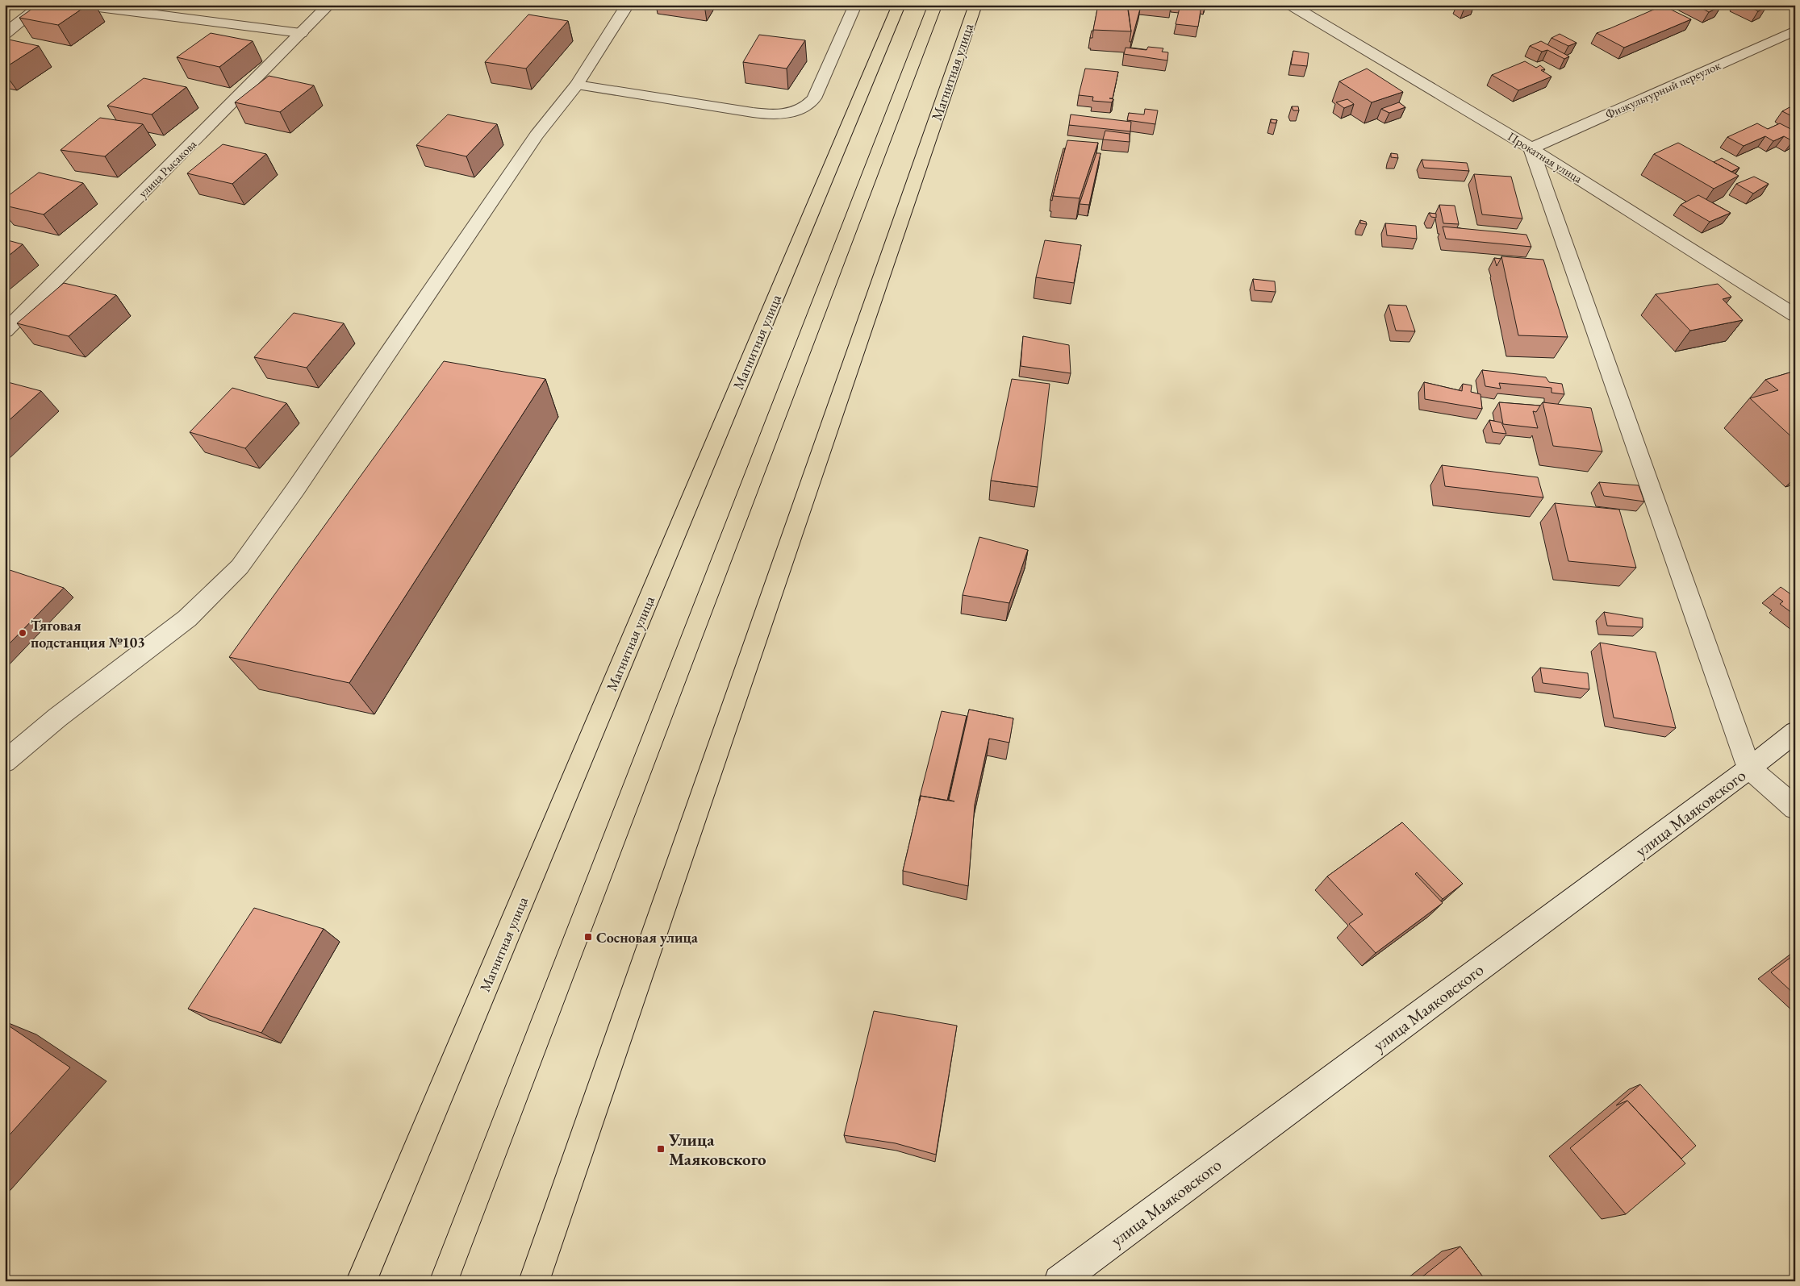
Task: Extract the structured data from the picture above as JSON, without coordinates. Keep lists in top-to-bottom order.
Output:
{
  "streets": {
    "main road": ["Магнитная улица"],
    "street": [
      "Физкультурный переулок",
      "Прокатная улица",
      "улица Рысакова",
      "улица Маяковского"
    ]
  },
  "crossings": [
    ["Физкультурный переулок", "Прокатная улица"]
  ],
  "places": {
    "other": ["Тяговая подстанция №103"],
    "transit": ["Сосновая улица", "Улица Маяковского"]
  }
}
